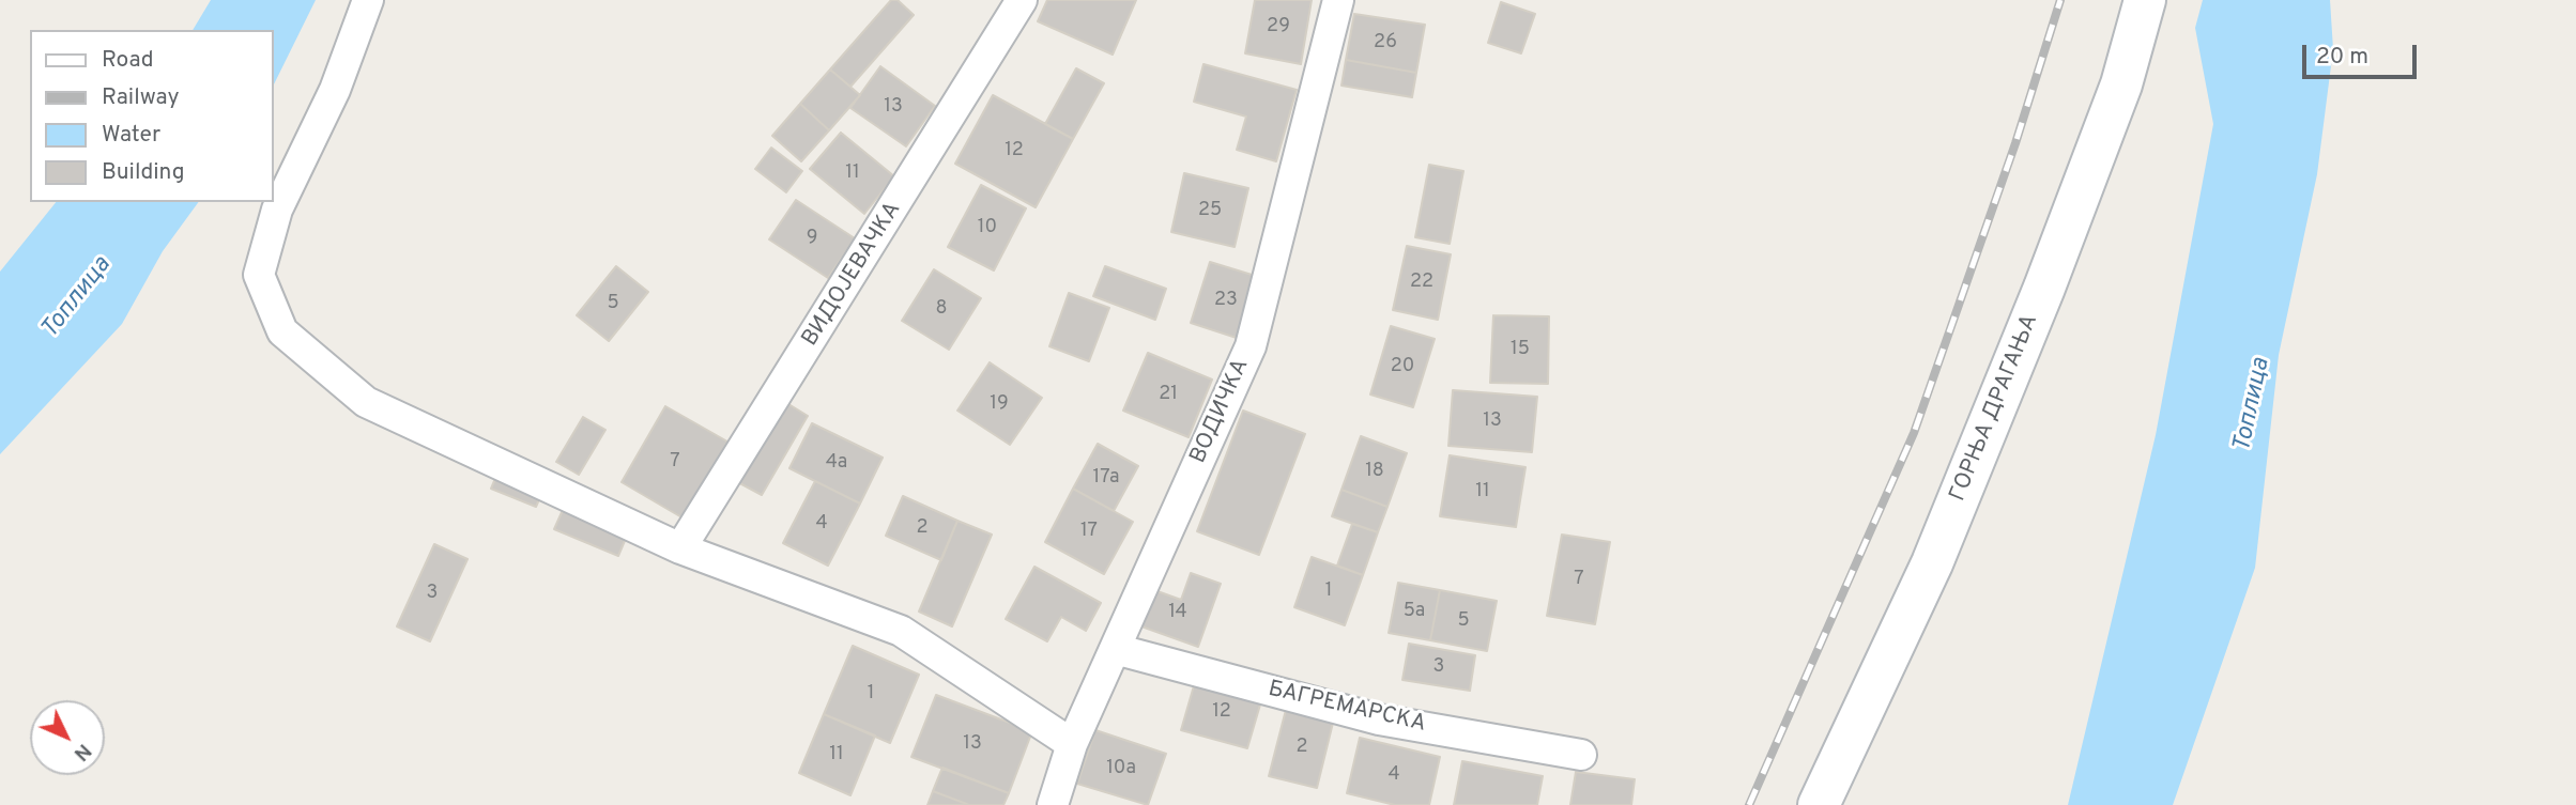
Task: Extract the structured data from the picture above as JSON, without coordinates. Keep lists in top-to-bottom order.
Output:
{
  "streets": {
    "street": [
      "ВИДОЈЕВАЧКА",
      "ГОРЊА ДРАГАЊА",
      "ВОДИЧКА",
      "БАГРЕМАРСКА"
    ]
  },
  "crossings": [
    ["ВОДИЧКА", "БАГРЕМАРСКА"]
  ],
  "water": ["Топлица"],
  "house_numbers": [
    "29",
    "26",
    "13",
    "12",
    "11",
    "25",
    "10",
    "9",
    "22",
    "23",
    "5",
    "8",
    "15",
    "20",
    "21",
    "19",
    "13",
    "7",
    "4a",
    "18",
    "17a",
    "11",
    "4",
    "2",
    "17",
    "7",
    "1",
    "3",
    "5a",
    "14",
    "5",
    "3",
    "1",
    "12",
    "13",
    "2",
    "11",
    "10a",
    "4"
  ],
  "legend": [
    "Road",
    "Railway",
    "Water",
    "Building"
  ],
  "scale_bar": "20 m",
  "north": "bottom right"
}
